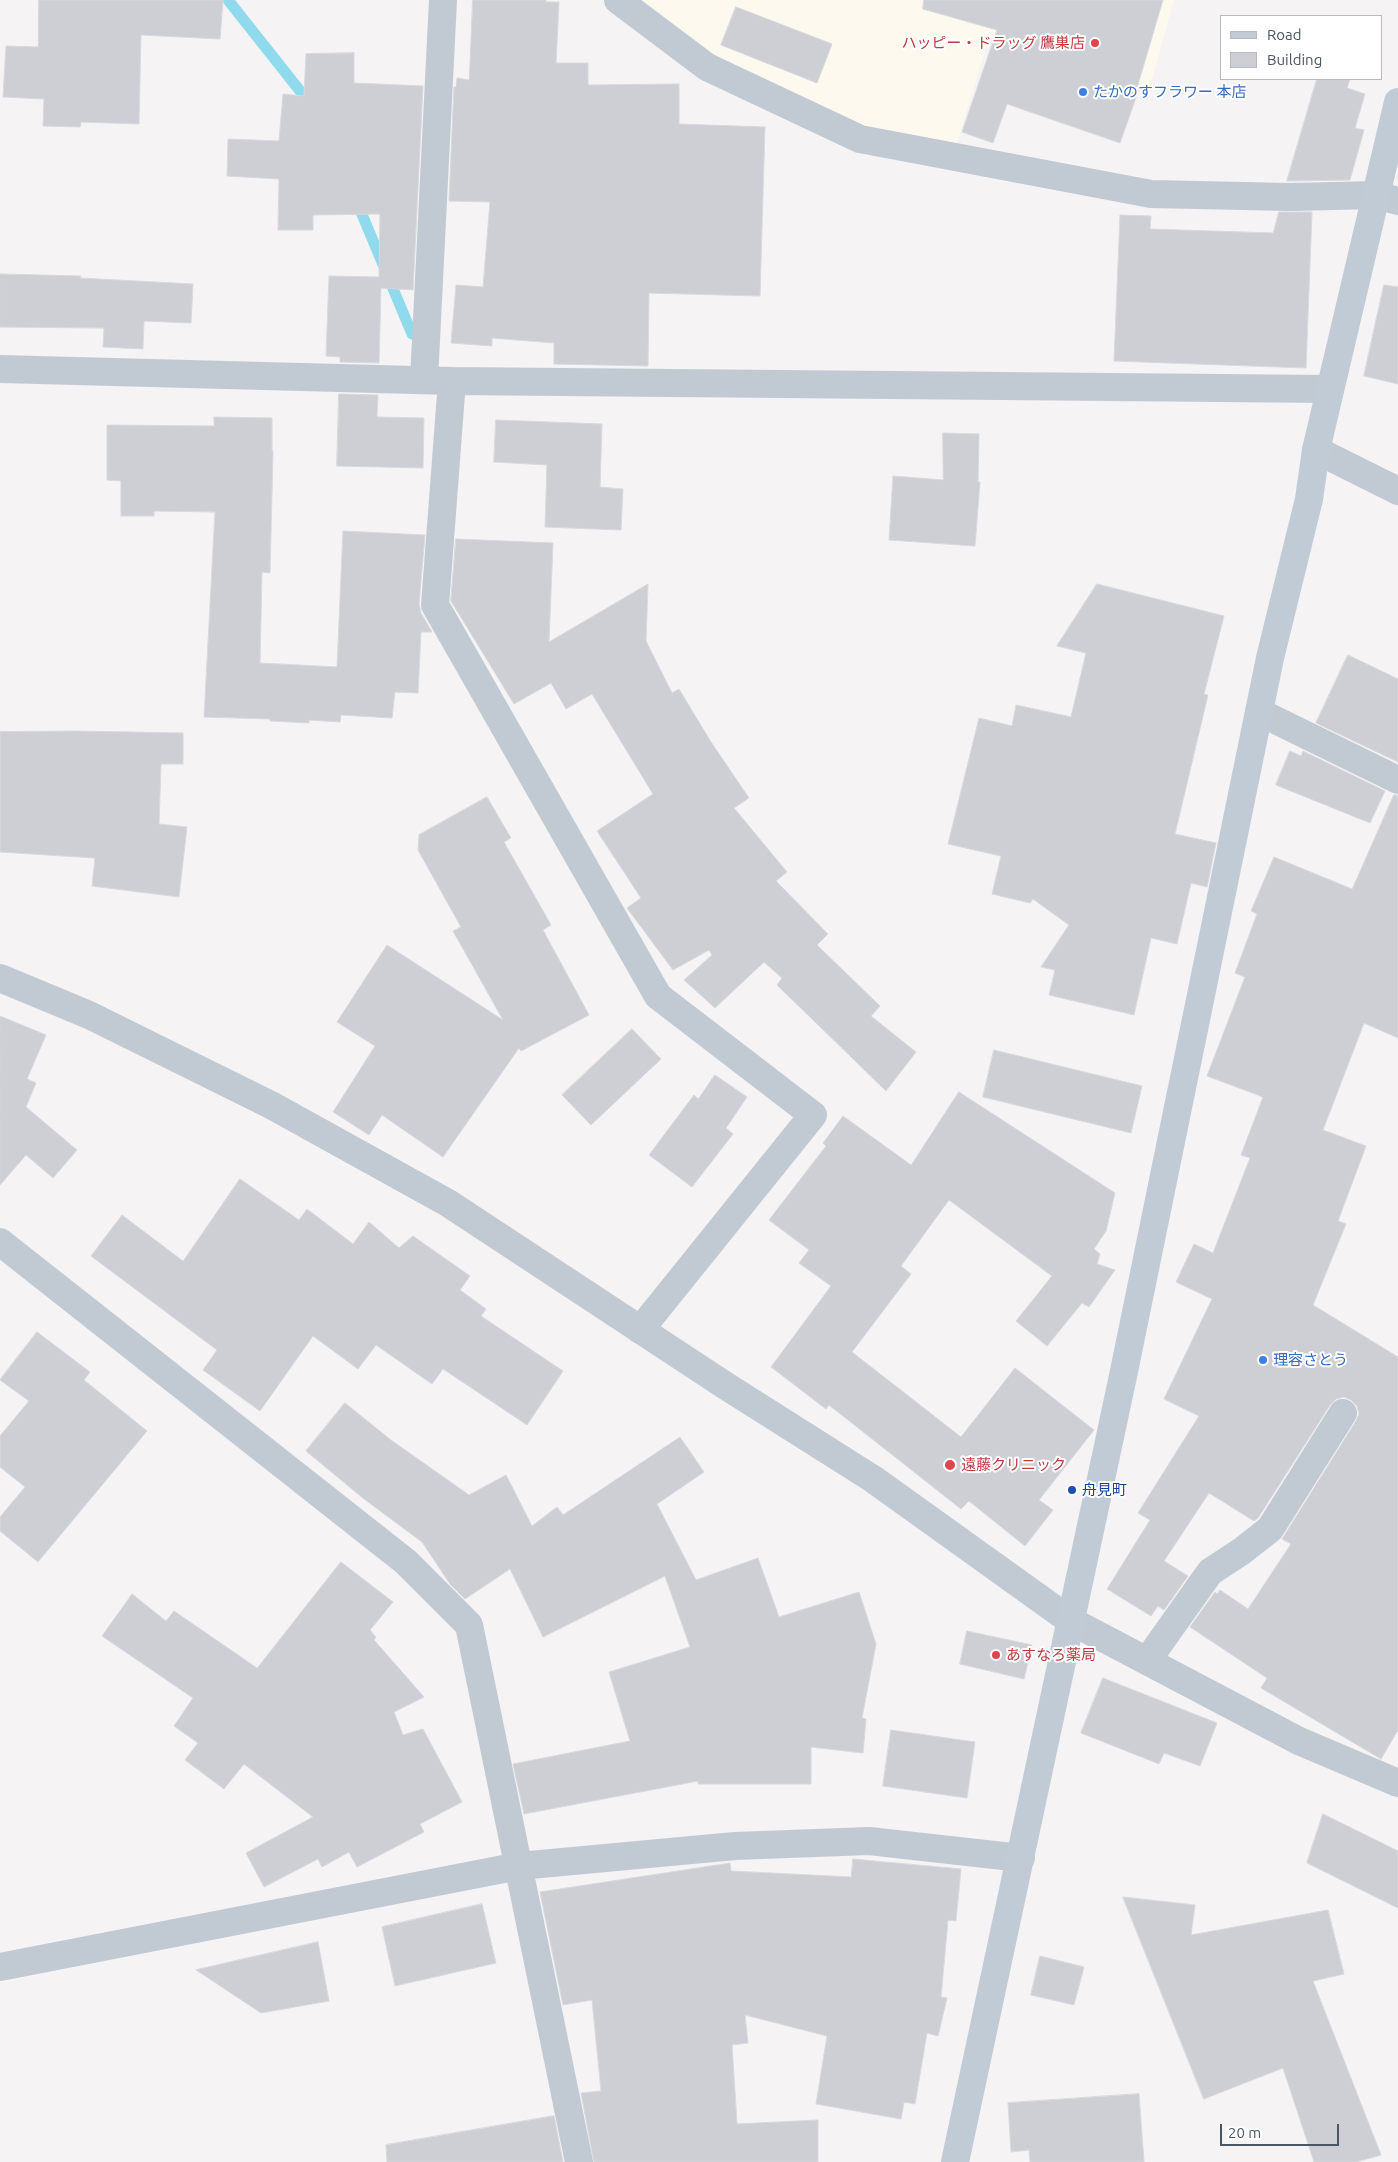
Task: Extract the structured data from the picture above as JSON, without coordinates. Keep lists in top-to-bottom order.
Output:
{
  "places": [
    "ハッピー・ドラッグ 鷹巣店",
    "たかのすフラワー 本店",
    "理容さとう",
    "遠藤クリニック",
    "舟見町",
    "あすなろ薬局"
  ],
  "legend": ["Road", "Building"],
  "scale_bar": "20 m"
}
